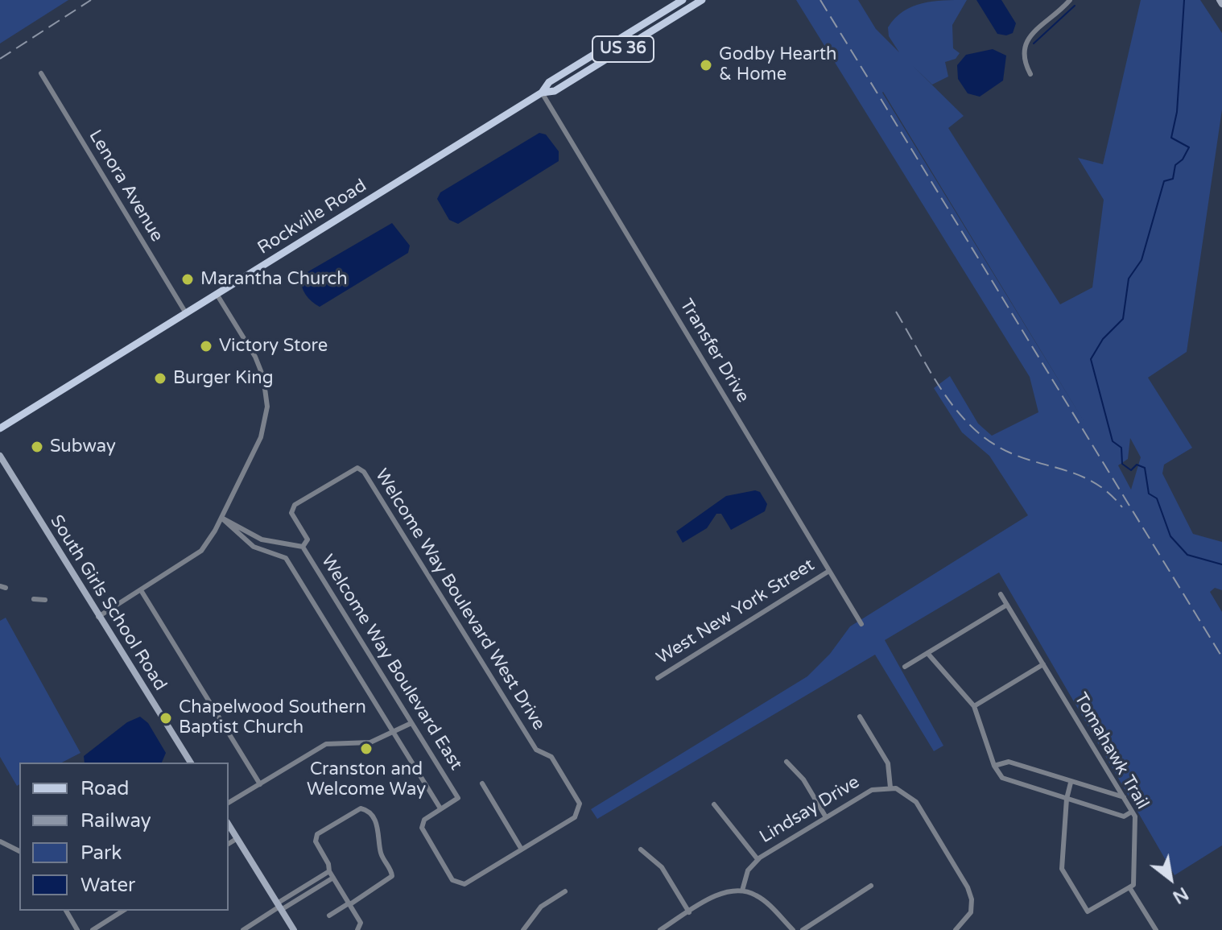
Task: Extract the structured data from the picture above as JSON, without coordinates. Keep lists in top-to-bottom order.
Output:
{
  "streets": {
    "main road": ["US 36", "Rockville Road", "South Girls School Road"],
    "street": [
      "Lenora Avenue",
      "Transfer Drive",
      "Welcome Way Boulevard West Drive",
      "West New York Street",
      "Welcome Way Boulevard East",
      "Tomahawk Trail",
      "Lindsay Drive"
    ]
  },
  "crossings": [
    ["Lenora Avenue", "Rockville Road"],
    ["Rockville Road", "Transfer Drive"],
    ["Transfer Drive", "West New York Street"],
    ["Welcome Way Boulevard West Drive", "Welcome Way Boulevard East"]
  ],
  "places": [
    "Godby Hearth & Home",
    "Marantha Church",
    "Victory Store",
    "Burger King",
    "Subway",
    "Chapelwood Southern Baptist Church",
    "Cranston and Welcome Way"
  ],
  "legend": [
    "Road",
    "Railway",
    "Park",
    "Water"
  ],
  "north": "bottom right"
}
